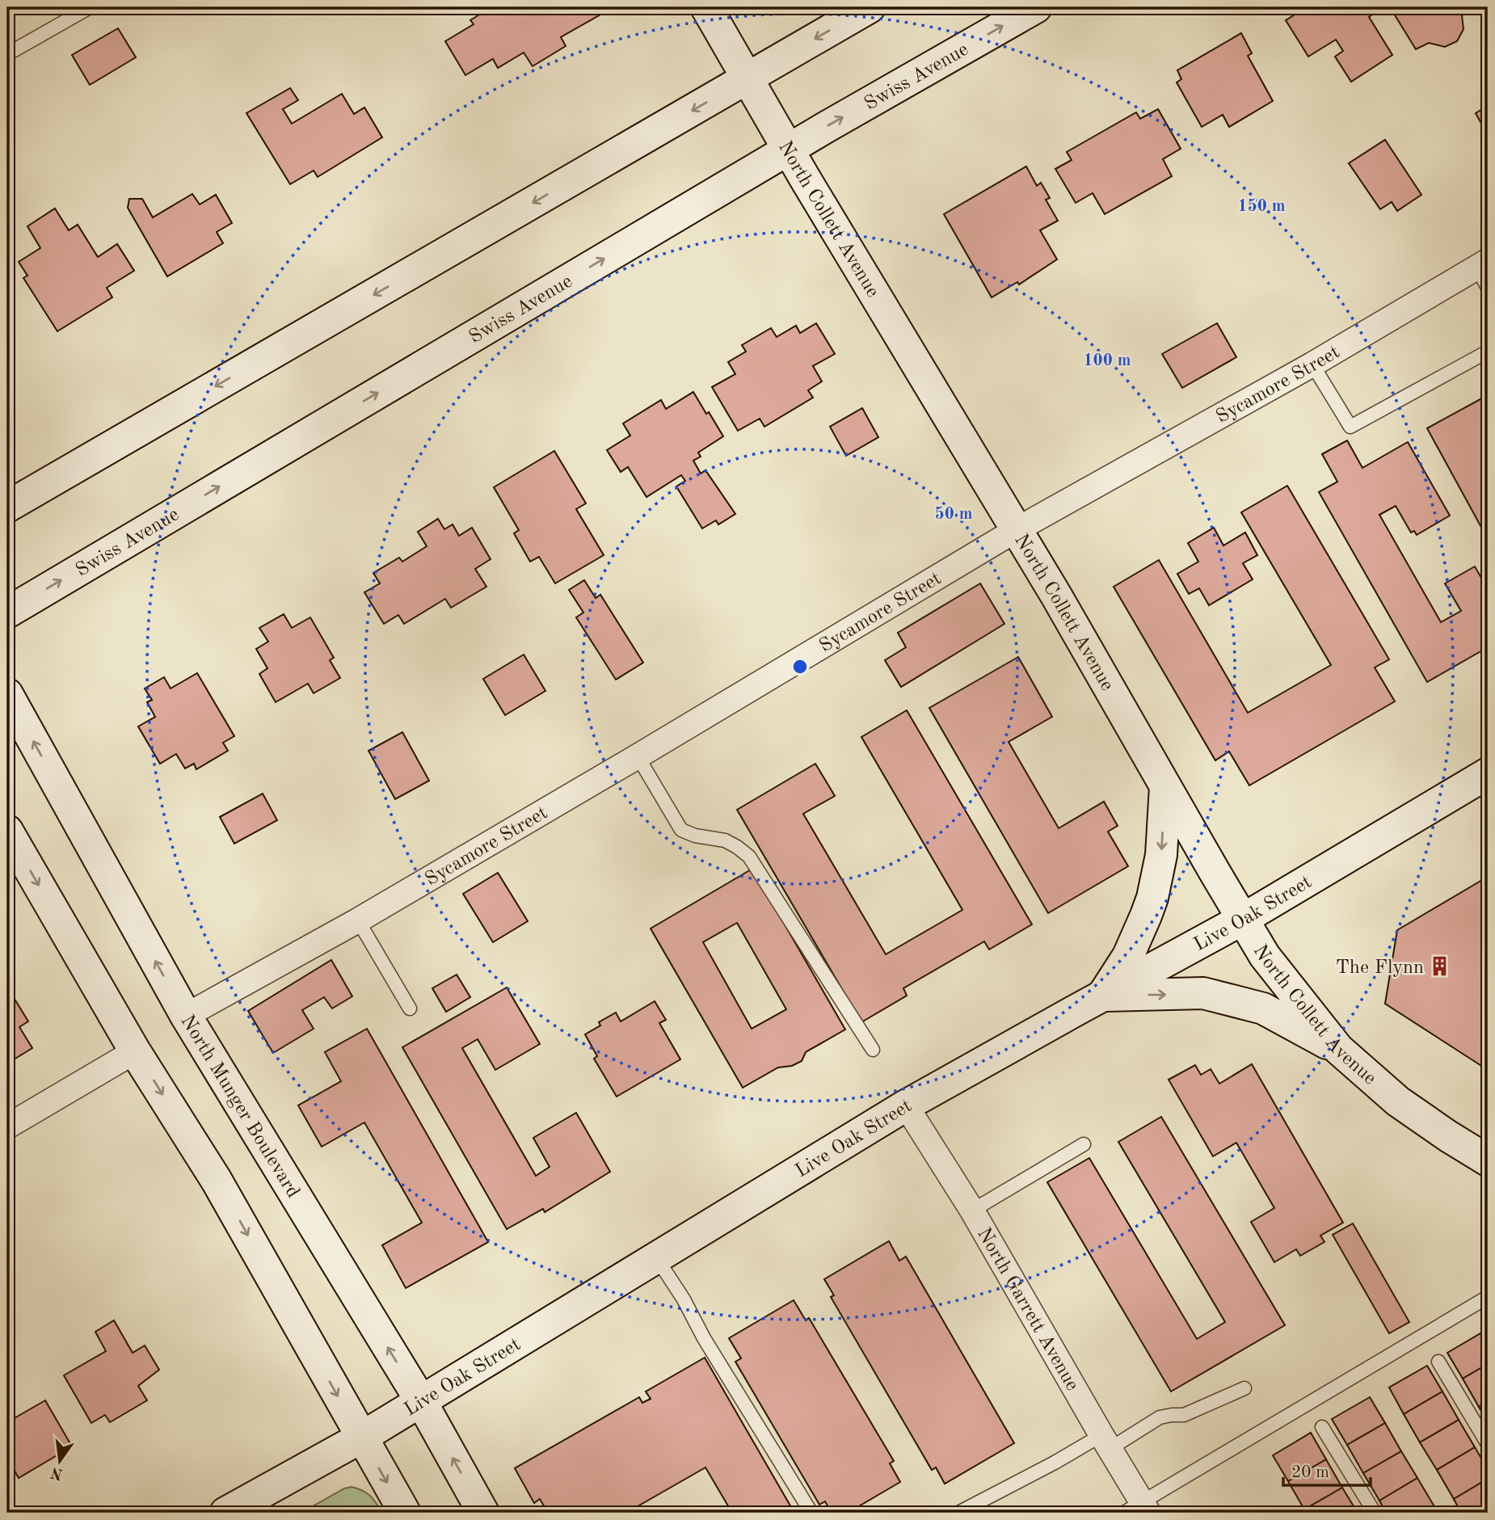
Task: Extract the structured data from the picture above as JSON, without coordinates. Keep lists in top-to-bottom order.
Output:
{
  "streets": {
    "street": [
      "Swiss Avenue",
      "North Collett Avenue",
      "Sycamore Street",
      "Live Oak Street",
      "North Munger Boulevard",
      "North Garrett Avenue"
    ]
  },
  "crossings": [
    ["Swiss Avenue", "North Collett Avenue"],
    ["North Collett Avenue", "Sycamore Street"],
    ["North Collett Avenue", "Live Oak Street"],
    ["Sycamore Street", "North Munger Boulevard"],
    ["Live Oak Street", "North Munger Boulevard"],
    ["Live Oak Street", "North Garrett Avenue"]
  ],
  "places": {
    "building": ["The Flynn"]
  },
  "scale_bar": "20 m",
  "north": "bottom",
  "rings": ["150 m", "100 m", "50 m"]
}
